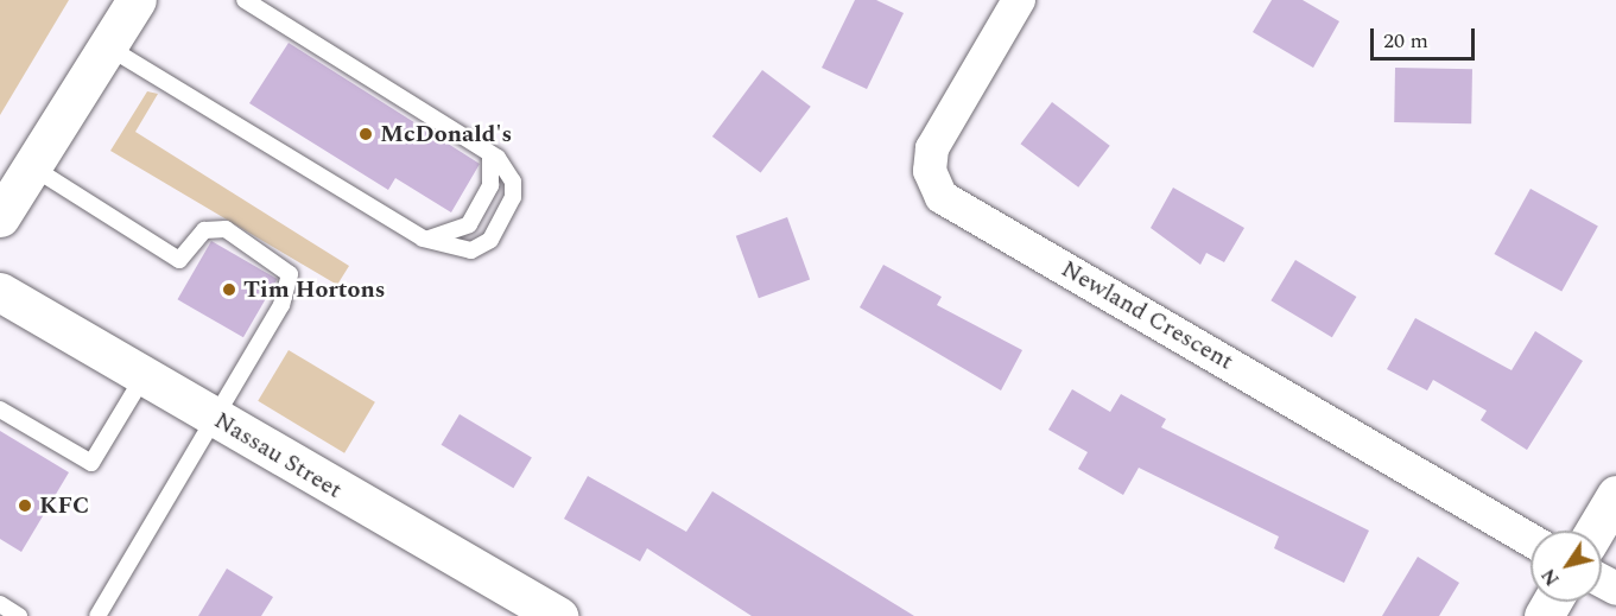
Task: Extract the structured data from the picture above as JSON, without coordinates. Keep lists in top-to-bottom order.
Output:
{
  "streets": {
    "street": ["Newland Crescent", "Nassau Street"]
  },
  "places": ["McDonald's", "Tim Hortons", "KFC"],
  "scale_bar": "20 m",
  "north": "bottom left"
}
